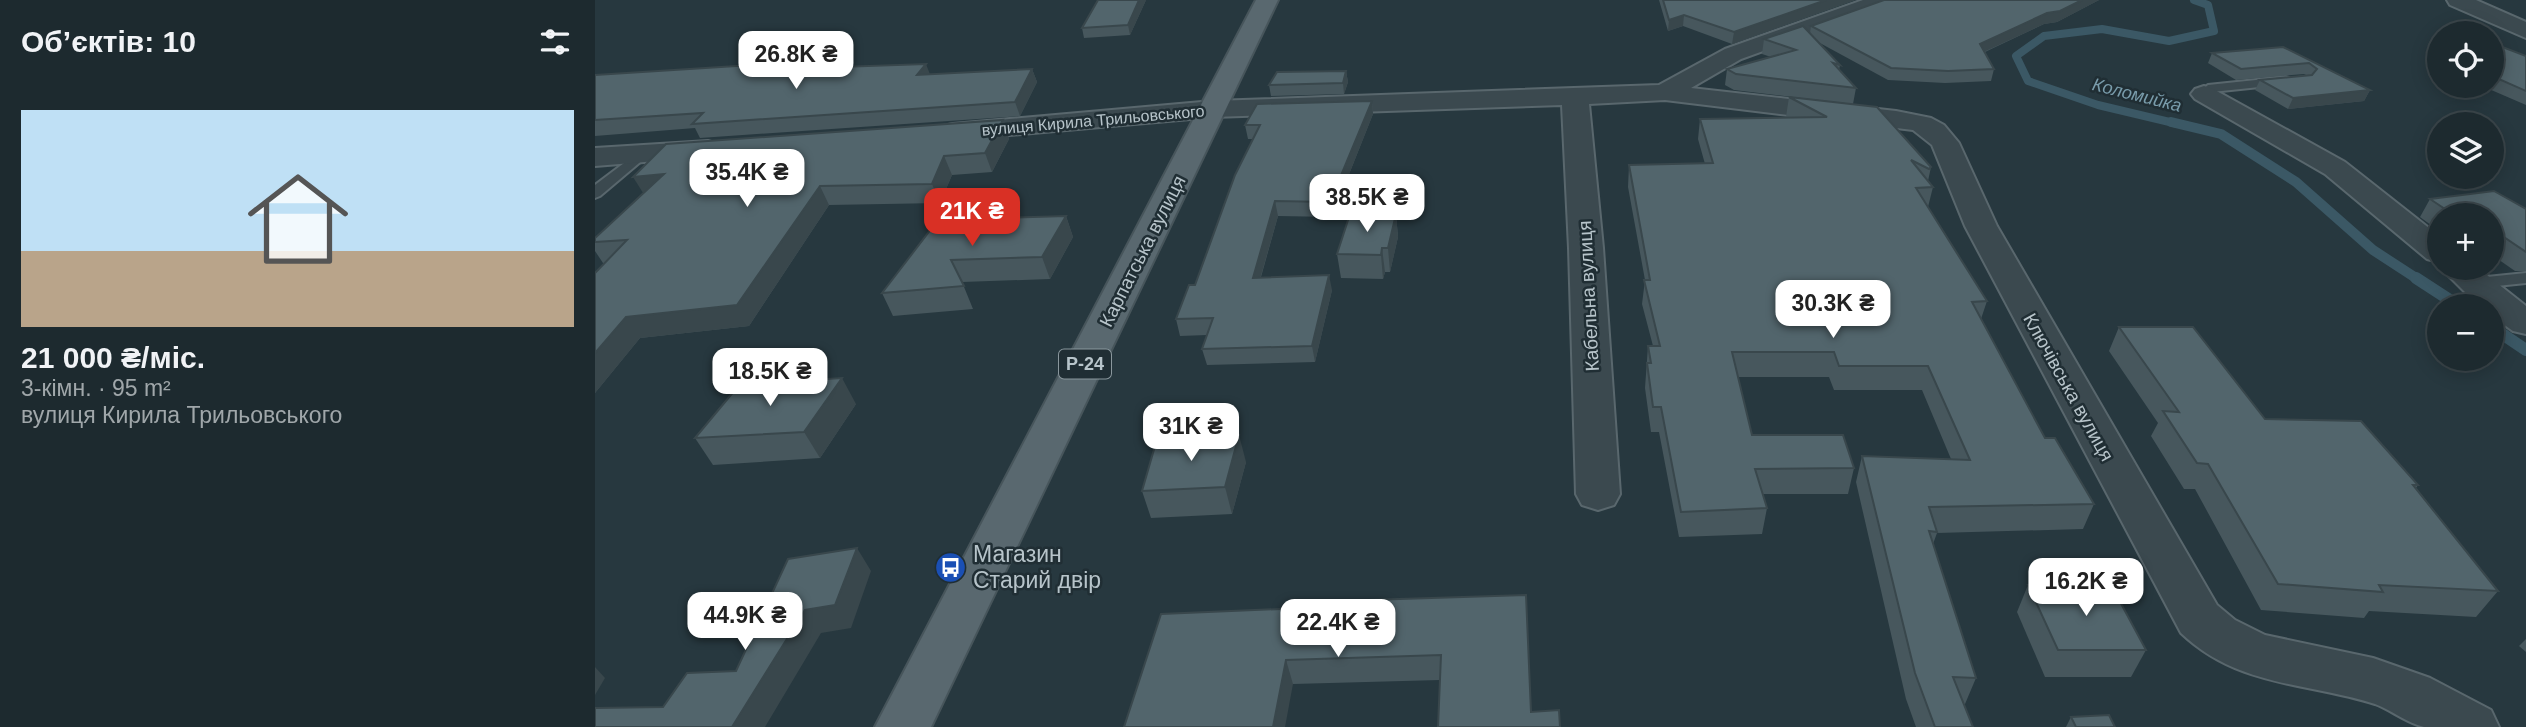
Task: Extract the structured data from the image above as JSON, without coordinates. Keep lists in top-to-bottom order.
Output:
{
  "streets": {
    "main road": ["Карпатська вулиця", "Р-24"],
    "street": ["вулиця Кирила Трильовського", "Кабельна вулиця", "Ключівська вулиця"]
  },
  "crossings": [
    ["вулиця Кирила Трильовського", "Карпатська вулиця"],
    ["вулиця Кирила Трильовського", "Кабельна вулиця"],
    ["вулиця Кирила Трильовського", "Ключівська вулиця"],
    ["Кабельна вулиця", "Ключівська вулиця"]
  ],
  "water": ["Коломийка"],
  "places": {
    "bus stop": ["Магазин Старий двір"]
  },
  "page": {
    "heading": "Об’єктів: 10",
    "map_buttons": ["+", "−"],
    "price": [
      "26.8K ₴",
      "35.4K ₴",
      "38.5K ₴",
      "21K ₴",
      "30.3K ₴",
      "18.5K ₴",
      "31K ₴",
      "16.2K ₴",
      "44.9K ₴",
      "22.4K ₴"
    ],
    "list": [
      {
        "name": "21 000 ₴/міс.",
        "note": "3-кімн. · 95 m² · вулиця Кирила Трильовського"
      }
    ]
  }
}
